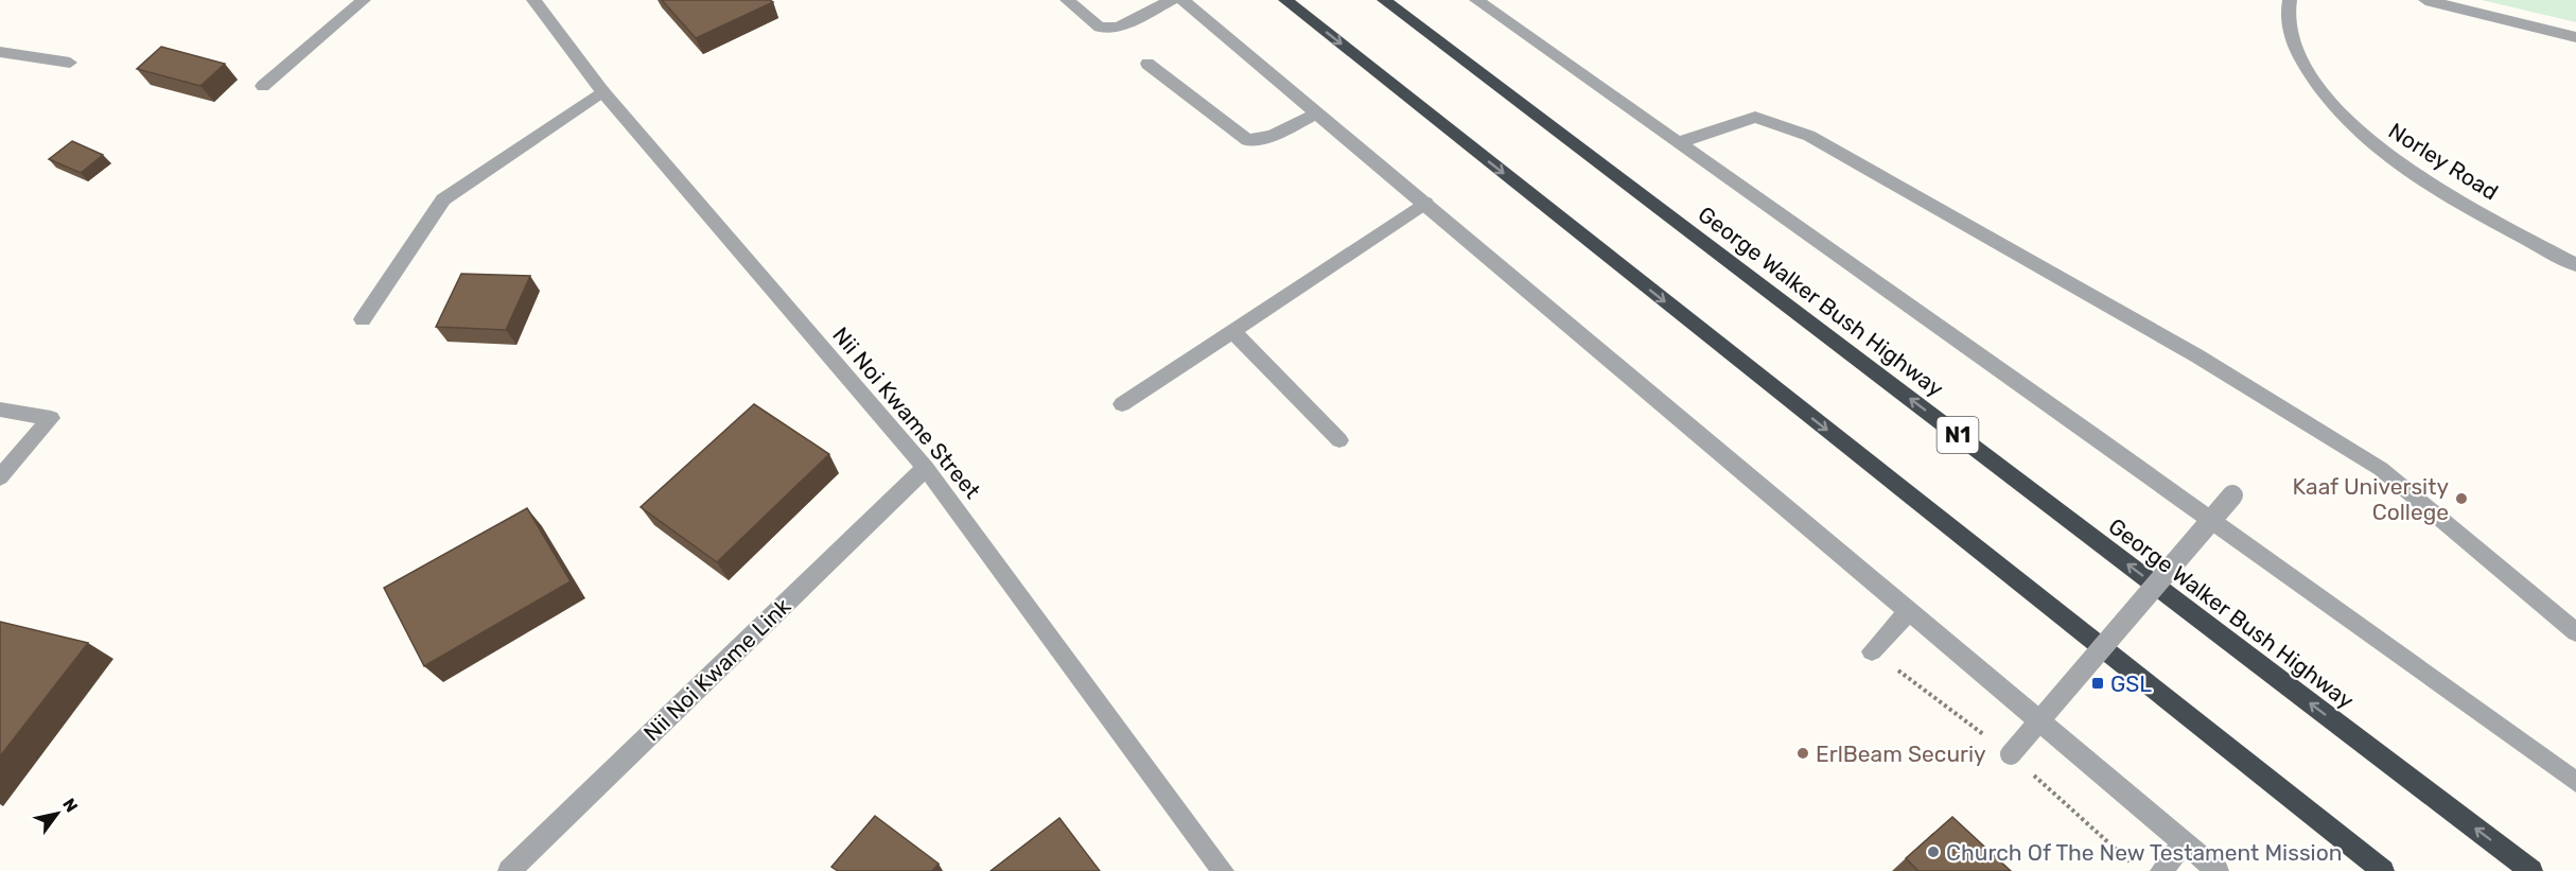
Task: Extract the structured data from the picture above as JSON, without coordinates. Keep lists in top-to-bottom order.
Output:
{
  "streets": {
    "highway": ["George Walker Bush Highway", "N1"],
    "street": ["Norley Road", "Nii Noi Kwame Street", "Nii Noi Kwame Link"]
  },
  "crossings": [
    ["Nii Noi Kwame Street", "Nii Noi Kwame Link"]
  ],
  "places": {
    "other": ["Kaaf University College", "ErlBeam Securiy", "Church Of The New Testament Mission"],
    "transit": ["GSL"]
  },
  "north": "top right"
}
